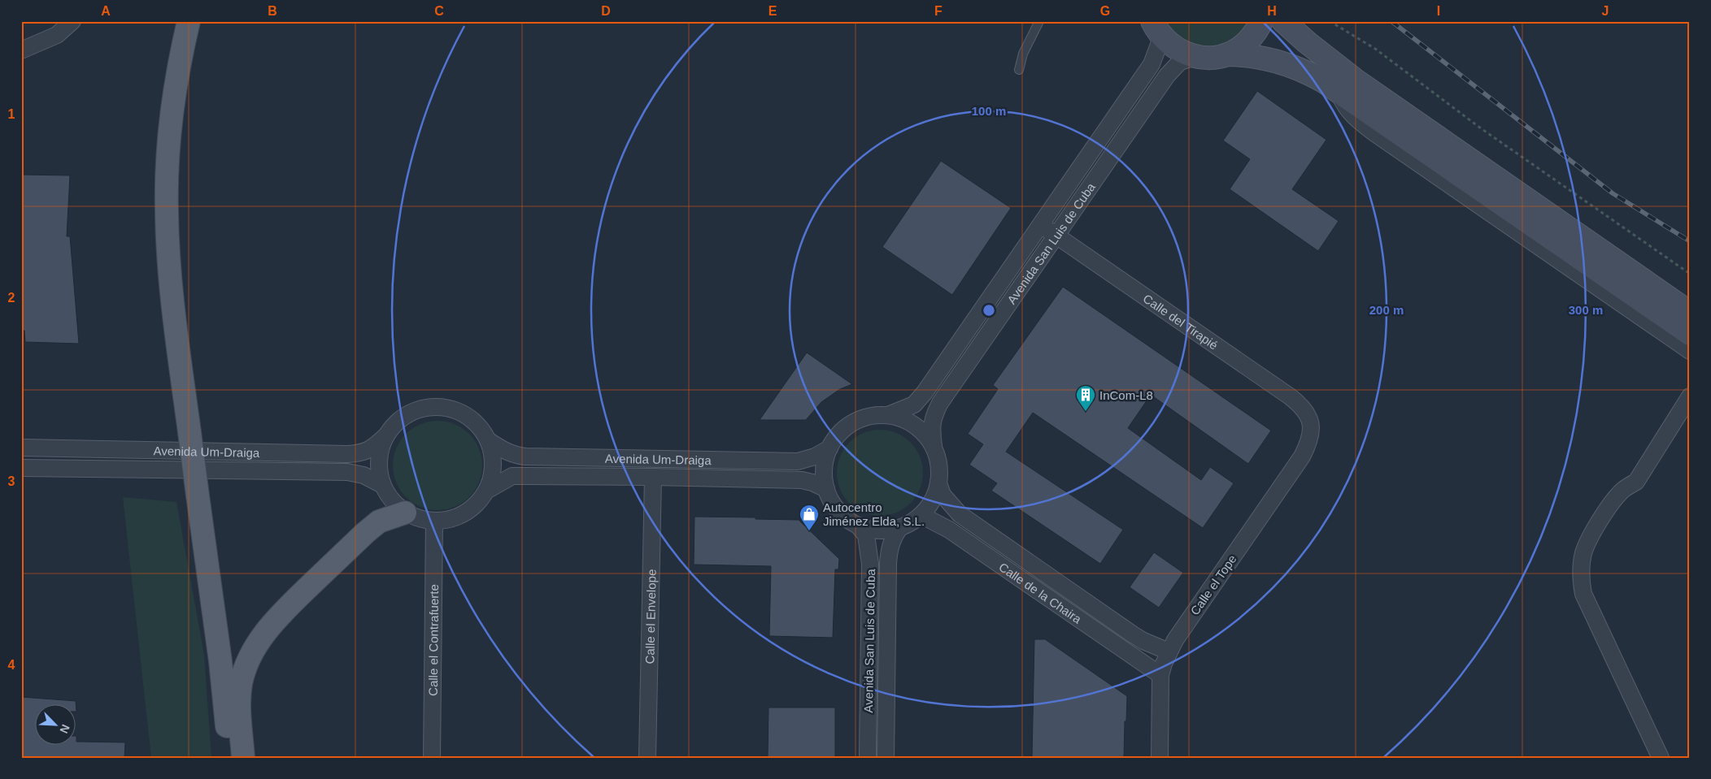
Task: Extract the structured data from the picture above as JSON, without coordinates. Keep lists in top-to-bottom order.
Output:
{
  "streets": {
    "street": [
      "Avenida San Luis de Cuba",
      "Calle del Tirapié",
      "Avenida Um-Draiga",
      "Calle el Tope",
      "Calle de la Chaira",
      "Calle el Envelope",
      "Calle el Contrafuerte"
    ]
  },
  "crossings": [
    ["Avenida San Luis de Cuba", "Calle del Tirapié"],
    ["Avenida San Luis de Cuba", "Avenida Um-Draiga"],
    ["Avenida San Luis de Cuba", "Calle de la Chaira"],
    ["Calle del Tirapié", "Calle el Tope"],
    ["Avenida Um-Draiga", "Calle de la Chaira"],
    ["Avenida Um-Draiga", "Calle el Envelope"],
    ["Avenida Um-Draiga", "Calle el Contrafuerte"],
    ["Calle el Tope", "Calle de la Chaira"]
  ],
  "places": {
    "building": ["InCom-L8"],
    "shop": ["Autocentro Jiménez Elda, S.L."]
  },
  "north": "bottom right",
  "grid": {
    "columns": [
      "A",
      "B",
      "C",
      "D",
      "E",
      "F",
      "G",
      "H",
      "I",
      "J"
    ],
    "rows": [
      "1",
      "2",
      "3",
      "4"
    ]
  },
  "rings": ["100 m", "200 m", "300 m"]
}
